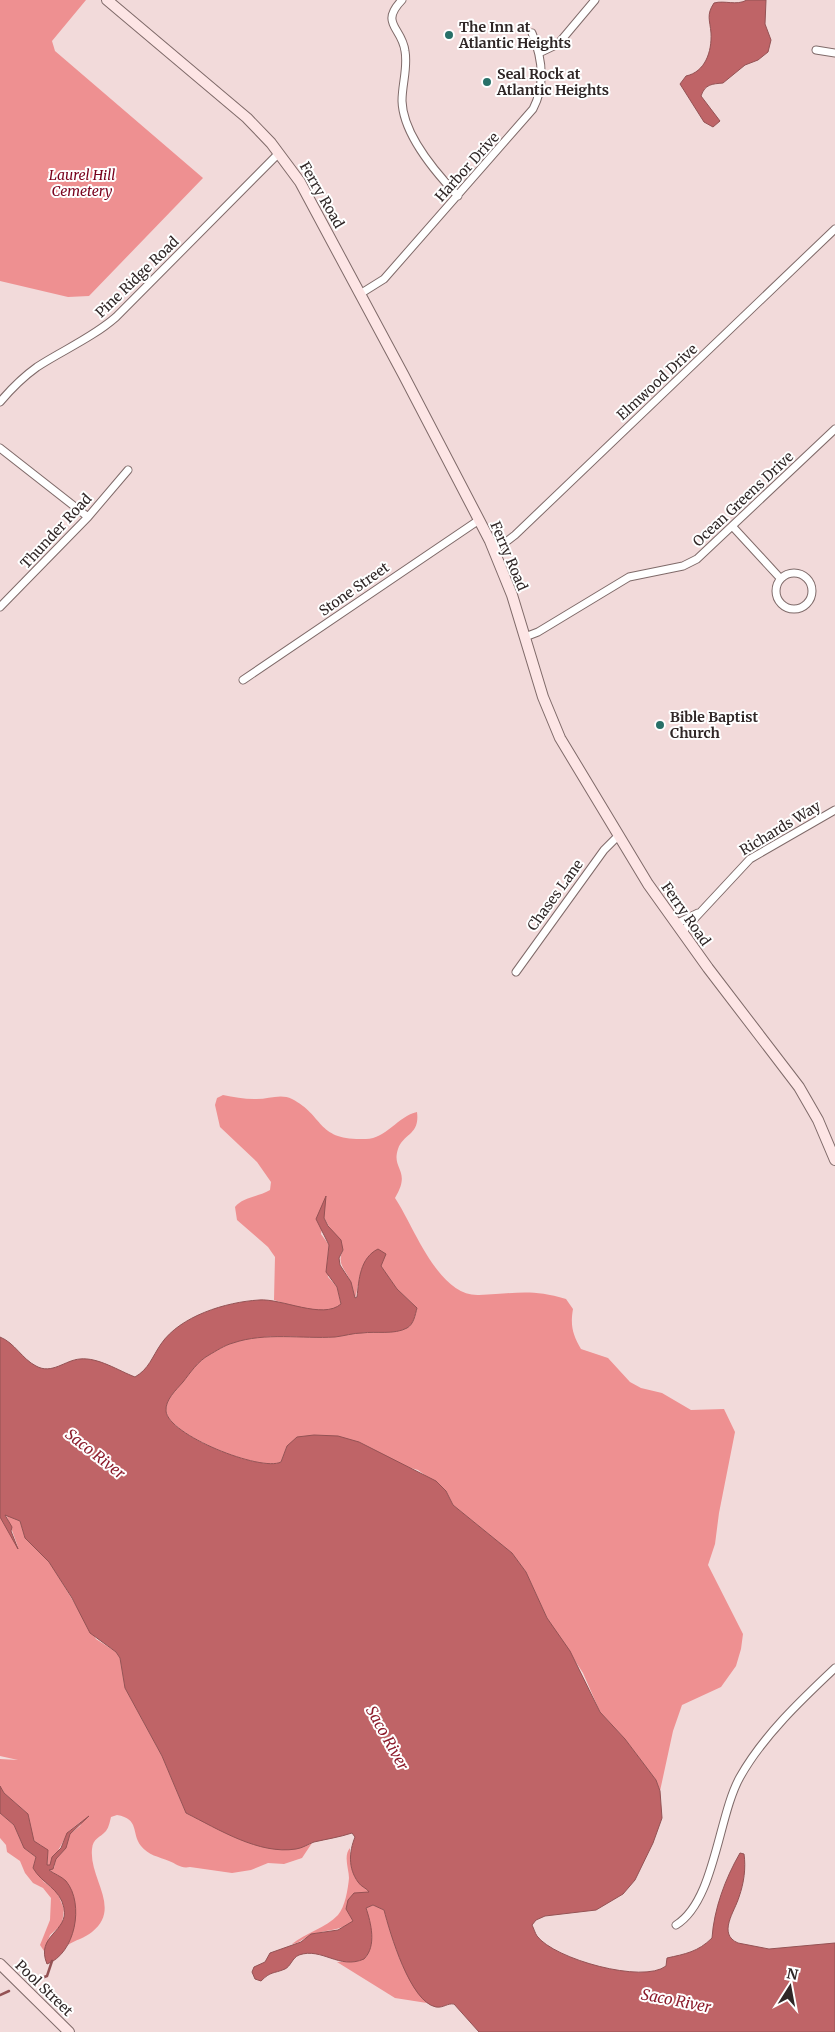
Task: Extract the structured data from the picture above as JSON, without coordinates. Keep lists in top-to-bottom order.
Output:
{
  "streets": {
    "main road": ["Ferry Road", "Pool Street"],
    "street": [
      "Harbor Drive",
      "Pine Ridge Road",
      "Elmwood Drive",
      "Ocean Greens Drive",
      "Thunder Road",
      "Stone Street",
      "Richards Way",
      "Chases Lane"
    ]
  },
  "crossings": [
    ["Harbor Drive", "Ferry Road"],
    ["Ferry Road", "Pine Ridge Road"],
    ["Ferry Road", "Elmwood Drive"],
    ["Ferry Road", "Ocean Greens Drive"],
    ["Ferry Road", "Stone Street"],
    ["Ferry Road", "Richards Way"],
    ["Ferry Road", "Chases Lane"]
  ],
  "water": ["Saco River"],
  "parks": ["Laurel Hill Cemetery"],
  "places": ["The Inn at Atlantic Heights", "Seal Rock at Atlantic Heights", "Bible Baptist Church"],
  "north": "top"
}
